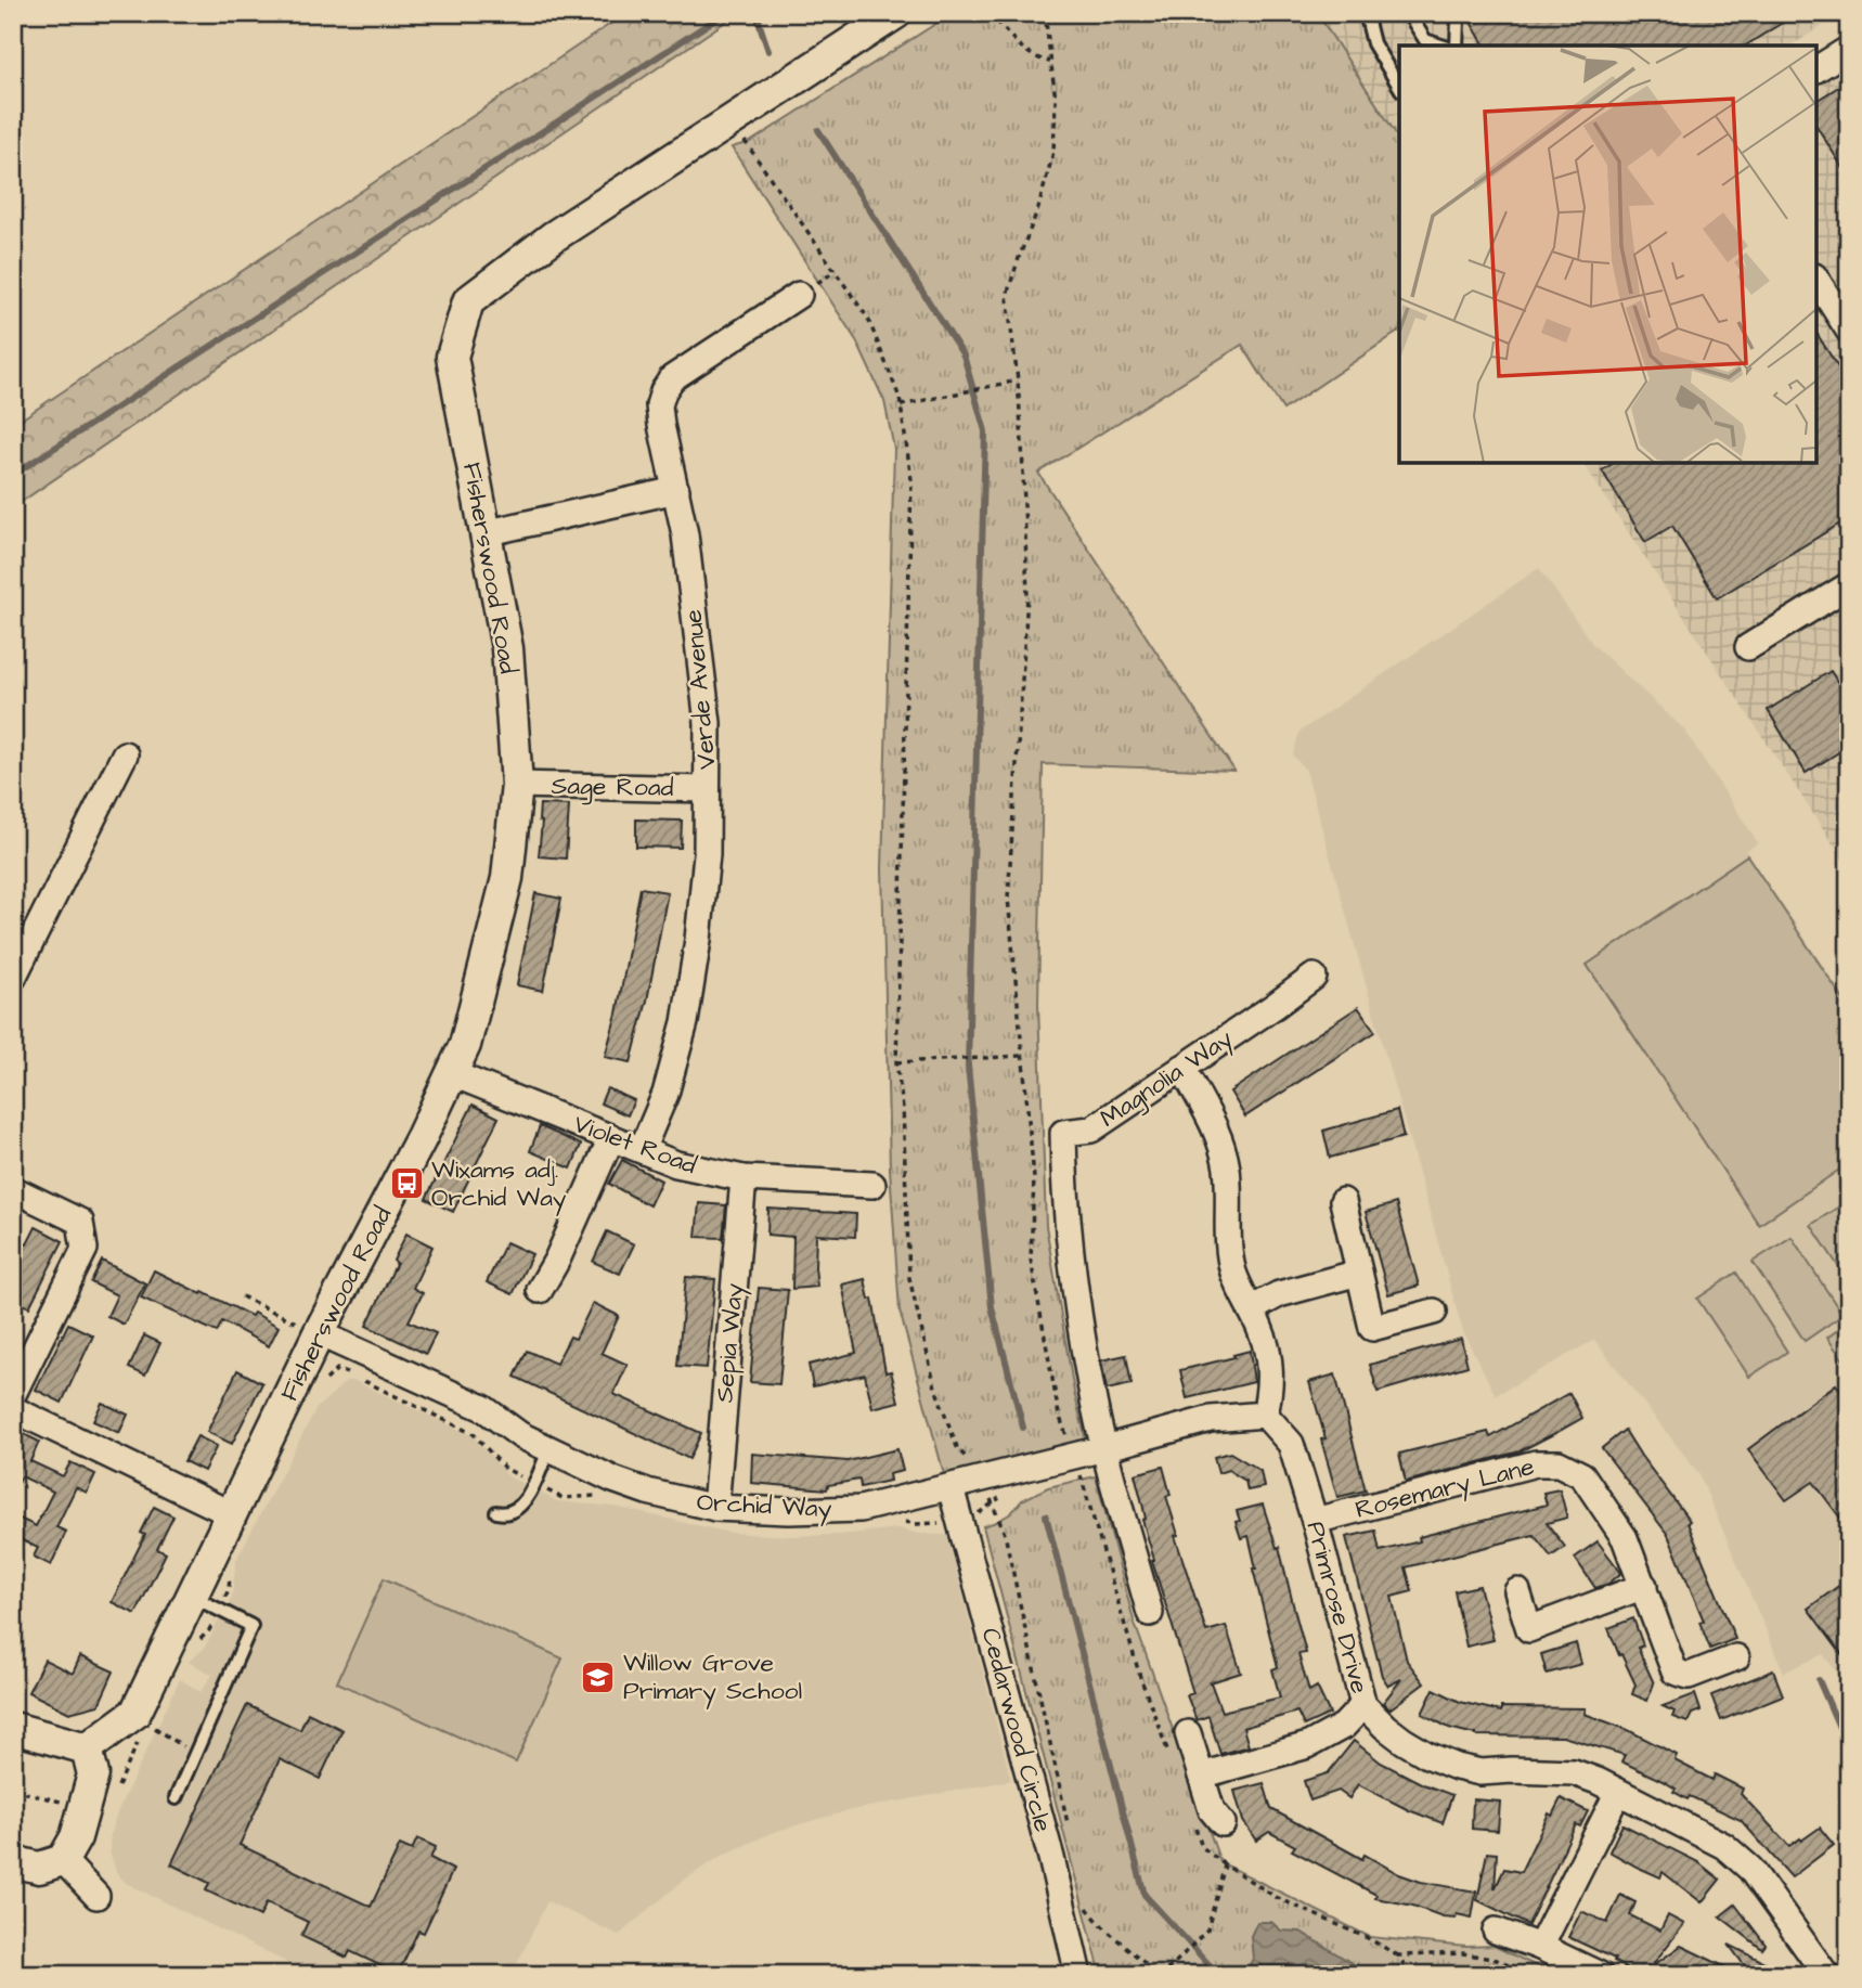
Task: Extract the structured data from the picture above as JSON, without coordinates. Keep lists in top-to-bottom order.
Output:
{
  "streets": {
    "street": [
      "Fisherswood Road",
      "Verde Avenue",
      "Sage Road",
      "Magnolia Way",
      "Violet Road",
      "Sepia Way",
      "Rosemary Lane",
      "Orchid Way",
      "Primrose Drive",
      "Cedarwood Circle"
    ]
  },
  "crossings": [
    ["Fisherswood Road", "Sage Road"],
    ["Fisherswood Road", "Violet Road"],
    ["Fisherswood Road", "Orchid Way"],
    ["Verde Avenue", "Sage Road"],
    ["Verde Avenue", "Violet Road"],
    ["Magnolia Way", "Orchid Way"],
    ["Violet Road", "Sepia Way"],
    ["Sepia Way", "Orchid Way"],
    ["Rosemary Lane", "Primrose Drive"],
    ["Orchid Way", "Primrose Drive"],
    ["Orchid Way", "Cedarwood Circle"]
  ],
  "places": {
    "bus stop": ["Wixams adj. Orchid Way"],
    "school or university": ["Willow Grove Primary School"]
  }
}
